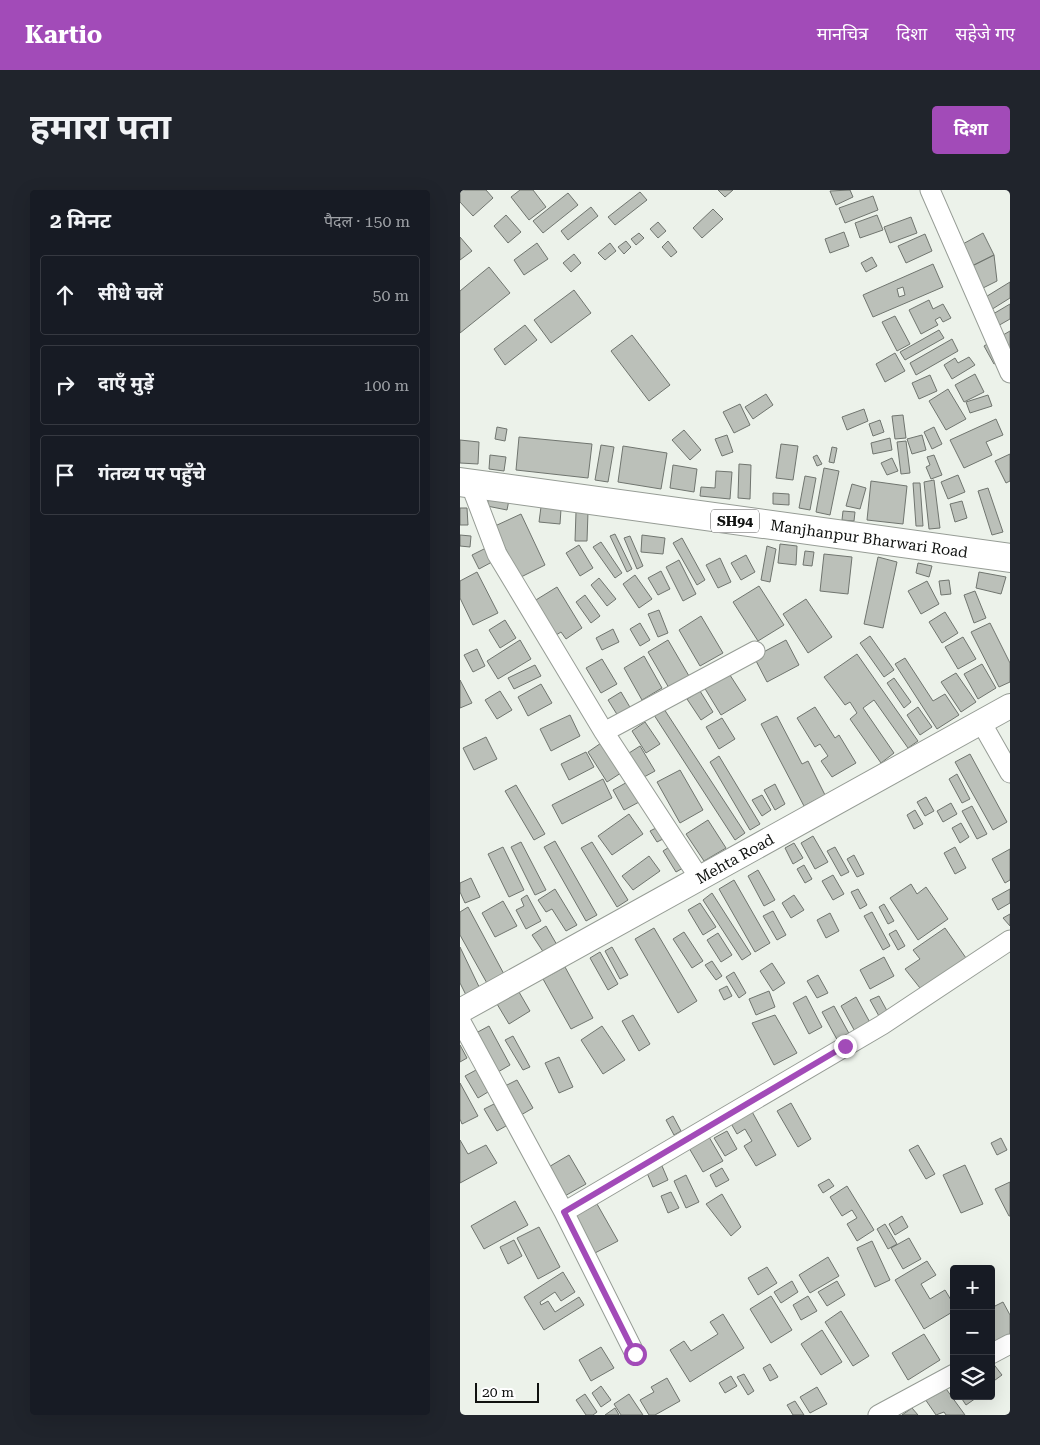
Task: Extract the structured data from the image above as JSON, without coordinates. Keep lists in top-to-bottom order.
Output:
{
  "streets": {
    "main road": ["SH94", "Manjhanpur Bharwari Road"],
    "street": ["Mehta Road"]
  },
  "scale_bar": "20 m",
  "page": {
    "header": "Kartio",
    "nav": ["मानचित्र", "दिशा", "सहेजे गए"],
    "buttons": "दिशा",
    "title": "हमारा पता",
    "heading": ["2 मिनट", "पैदल · 150 m"],
    "list": [
      ["सीधे चलें", "50 m"],
      ["दाएँ मुड़ें", "100 m"],
      "गंतव्य पर पहुँचे"
    ],
    "map_buttons": ["+", "−"],
    "scale": "20 m"
  }
}
